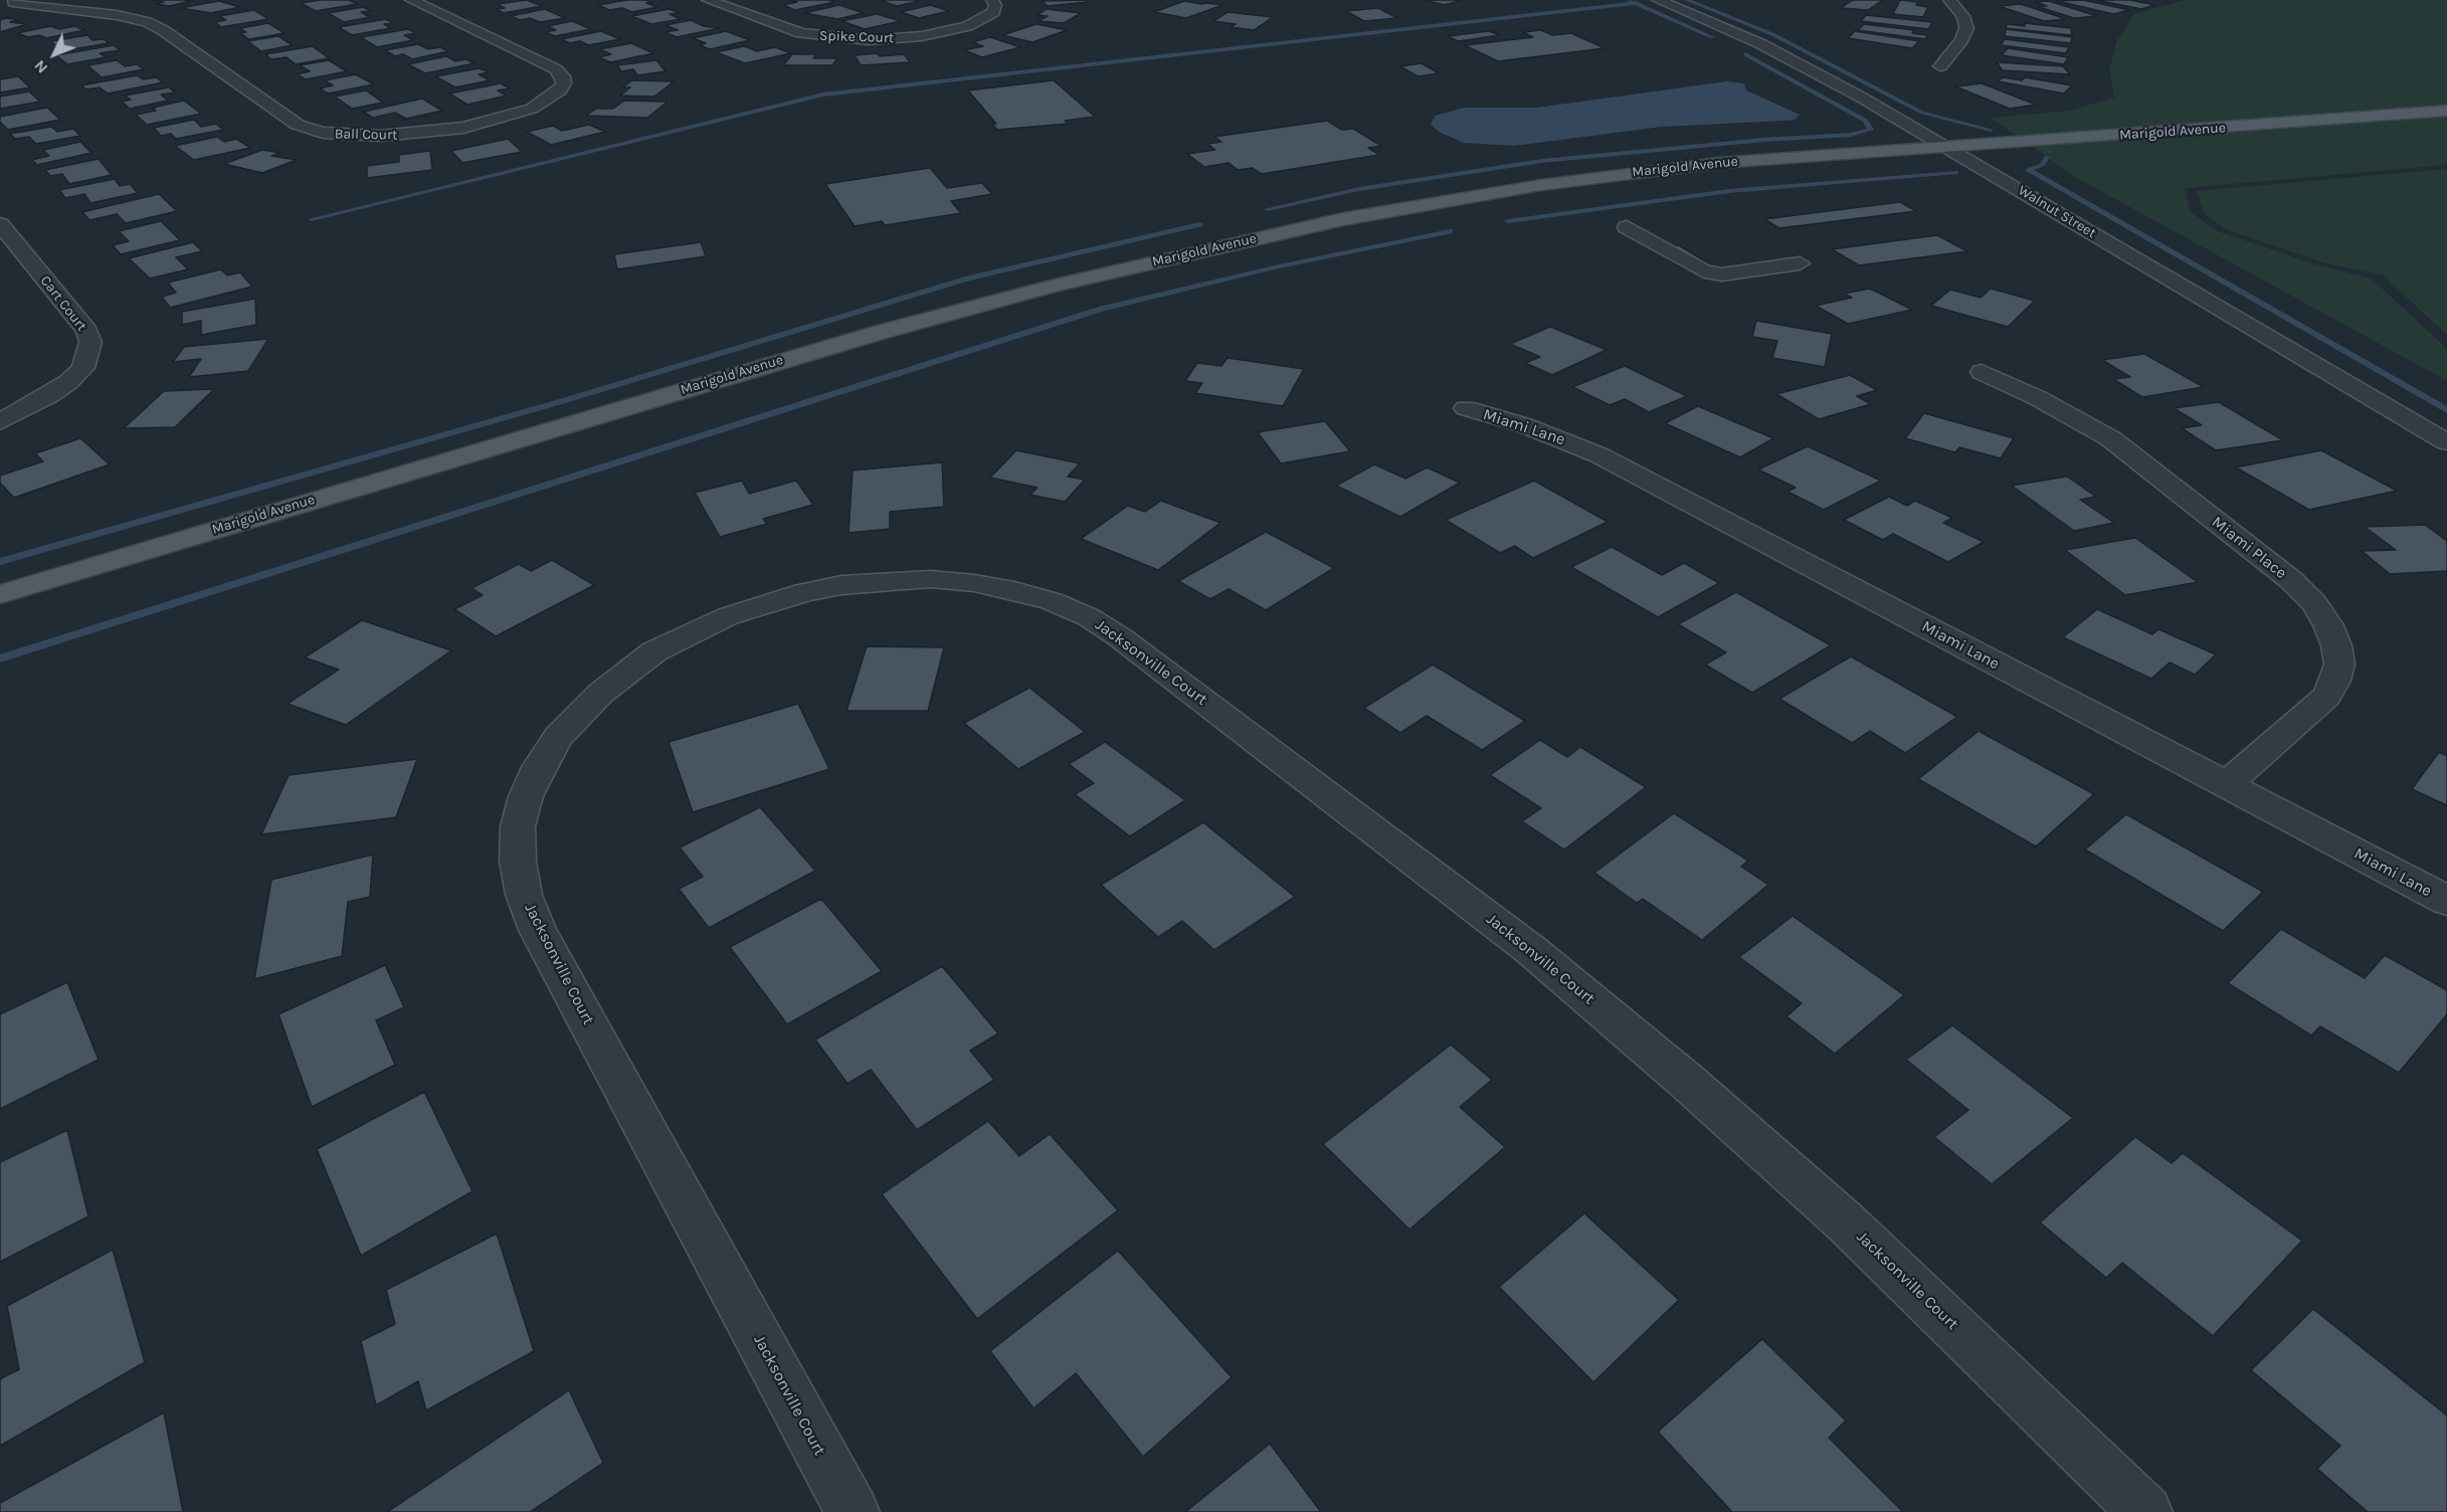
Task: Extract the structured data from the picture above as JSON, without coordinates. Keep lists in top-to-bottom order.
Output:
{
  "streets": {
    "main road": ["Marigold Avenue"],
    "street": [
      "Spike Court",
      "Ball Court",
      "Walnut Street",
      "Cart Court",
      "Miami Lane",
      "Miami Place",
      "Jacksonville Court"
    ]
  },
  "crossings": [
    ["Marigold Avenue", "Walnut Street"],
    ["Miami Lane", "Miami Place"]
  ],
  "north": "bottom left"
}
